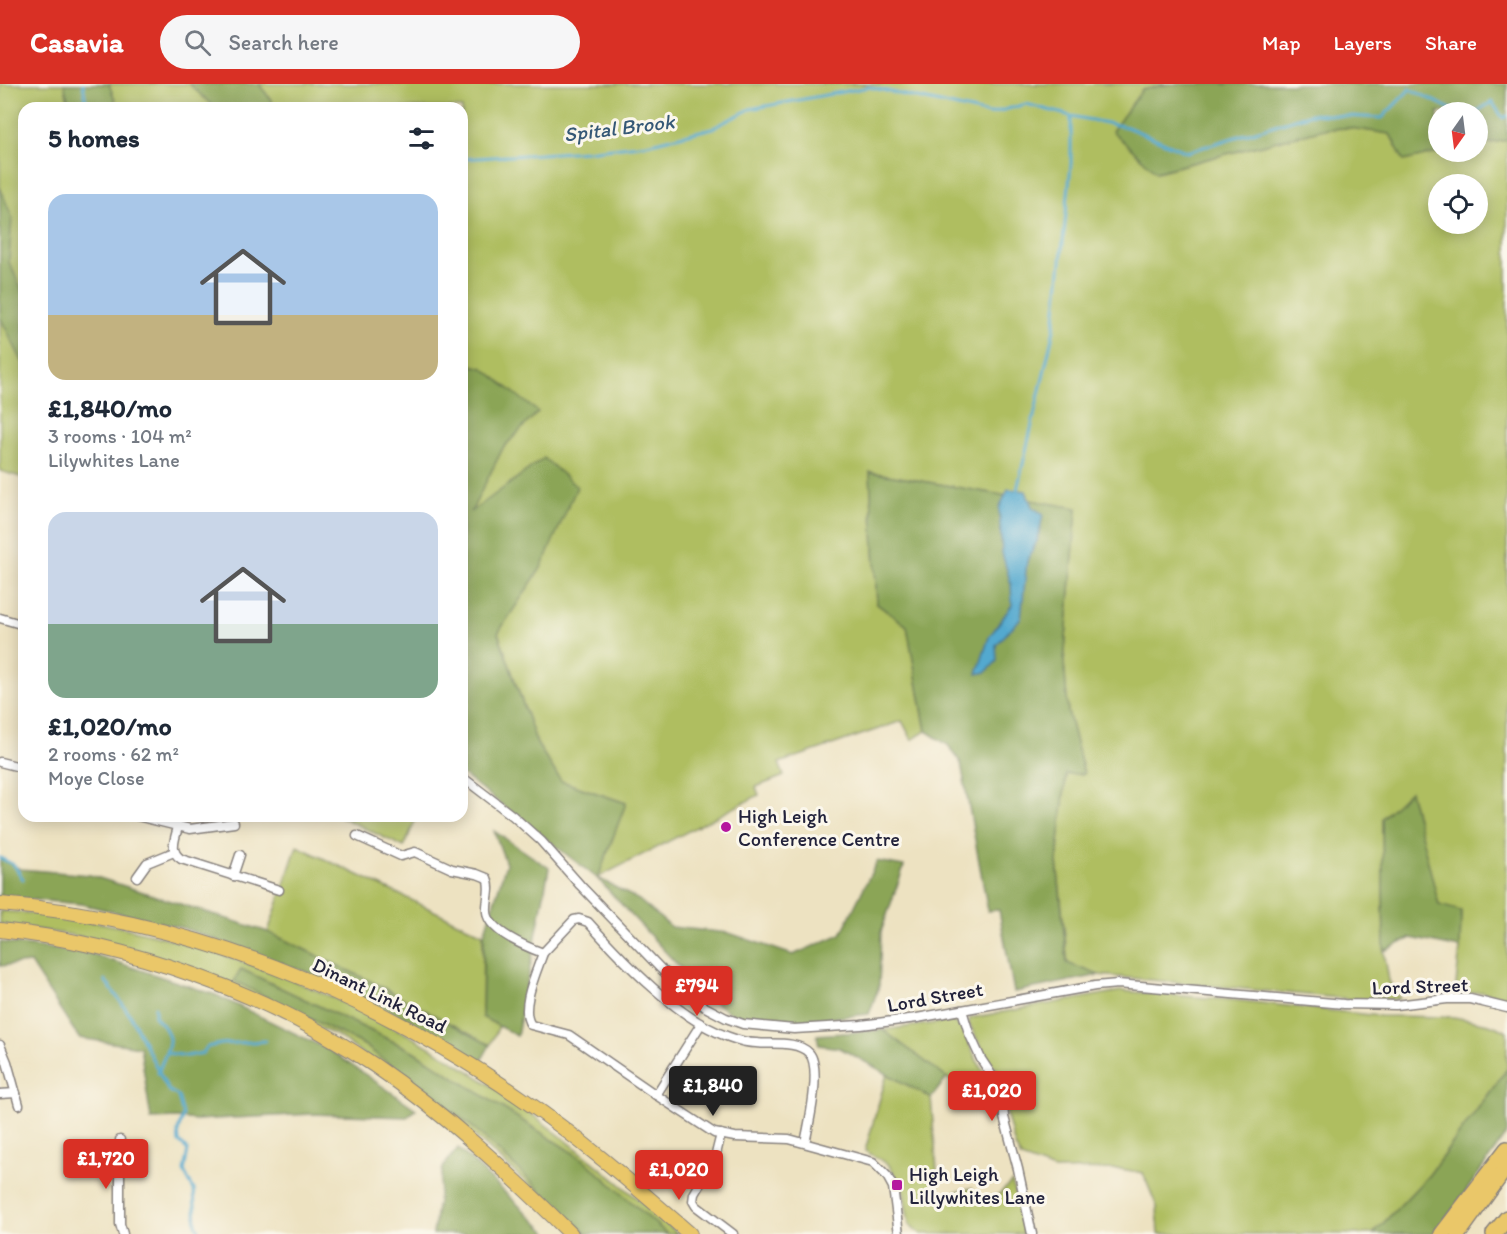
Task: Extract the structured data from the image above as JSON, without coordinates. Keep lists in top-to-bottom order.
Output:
{
  "streets": {
    "main road": ["Dinant Link Road"],
    "street": ["Lord Street"]
  },
  "water": ["Spital Brook"],
  "places": {
    "other": ["High Leigh Conference Centre"],
    "transit": ["High Leigh Lillywhites Lane"]
  },
  "north": "bottom",
  "page": {
    "header": "Casavia",
    "search": "Search here",
    "nav": ["Map", "Layers", "Share"],
    "heading": "5 homes",
    "list": [
      {
        "name": "£1,840/mo",
        "note": "3 rooms · 104 m² · Lilywhites Lane"
      },
      {
        "name": "£1,020/mo",
        "note": "2 rooms · 62 m² · Moye Close"
      }
    ],
    "price": [
      "£794",
      "£1,840",
      "£1,020",
      "£1,720",
      "£1,020"
    ]
  }
}
